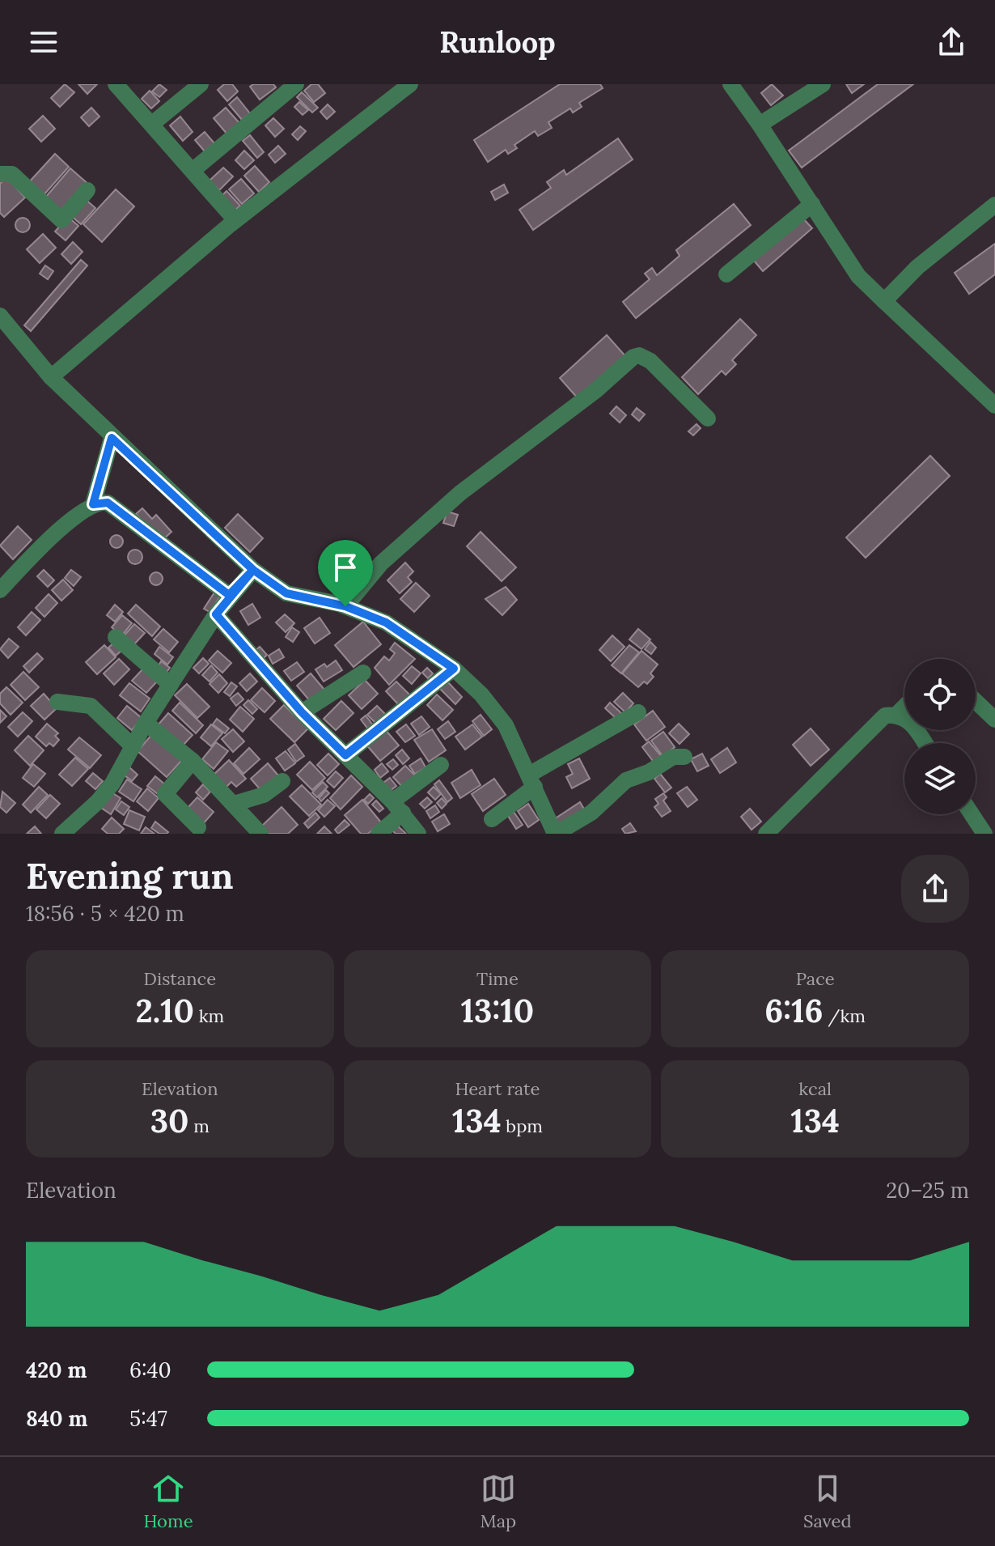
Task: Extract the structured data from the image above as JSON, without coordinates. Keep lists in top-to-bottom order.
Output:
{
  "page": {
    "header": "Runloop",
    "heading": ["Evening run", "18:56 · 5 × 420 m"],
    "stats": [
      ["Distance", "2.10 km"],
      ["Time", "13:10"],
      ["Pace", "6:16 /km"],
      ["Elevation", "30 m"],
      ["Heart rate", "134 bpm"],
      ["kcal", "134"]
    ],
    "chart": ["Elevation", "20–25 m"],
    "list": [
      {
        "name": "420 m",
        "note": "6:40"
      },
      {
        "name": "840 m",
        "note": "5:47"
      }
    ],
    "tabs": ["Home", "Map", "Saved"]
  }
}
